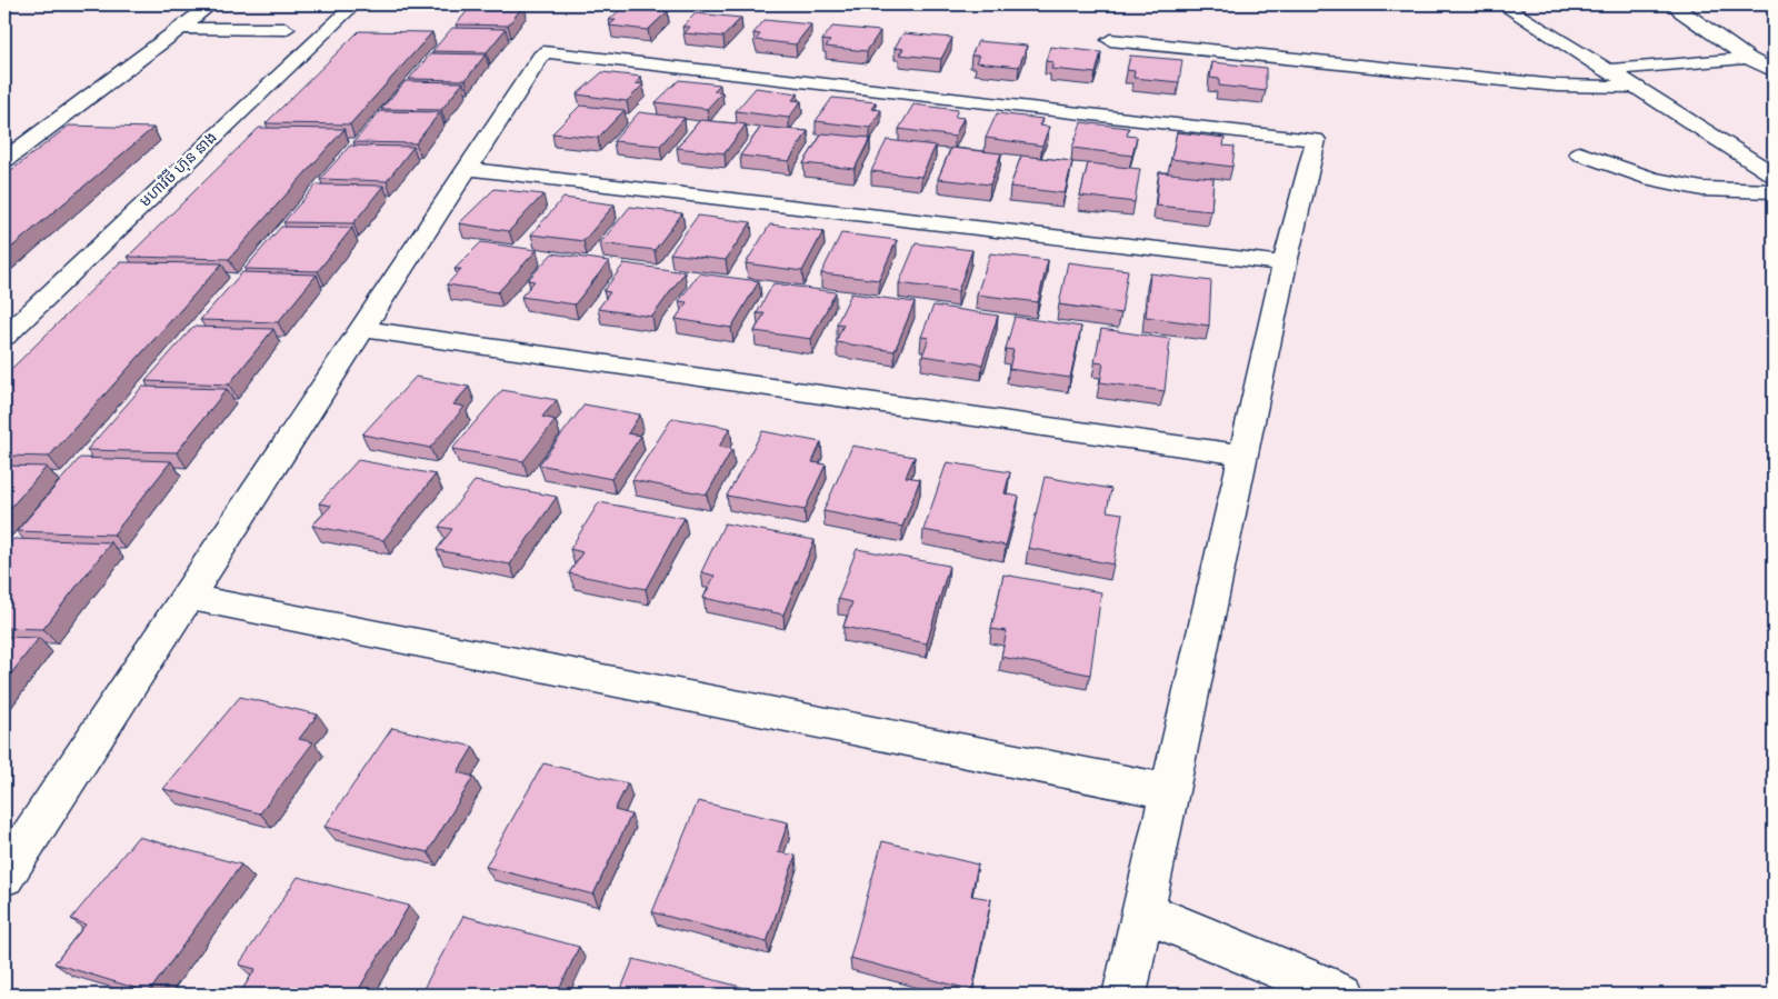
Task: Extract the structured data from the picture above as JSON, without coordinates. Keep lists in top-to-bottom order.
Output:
{
  "streets": {
    "street": ["មហាវិថី ហ៊ុន នាង"]
  }
}
